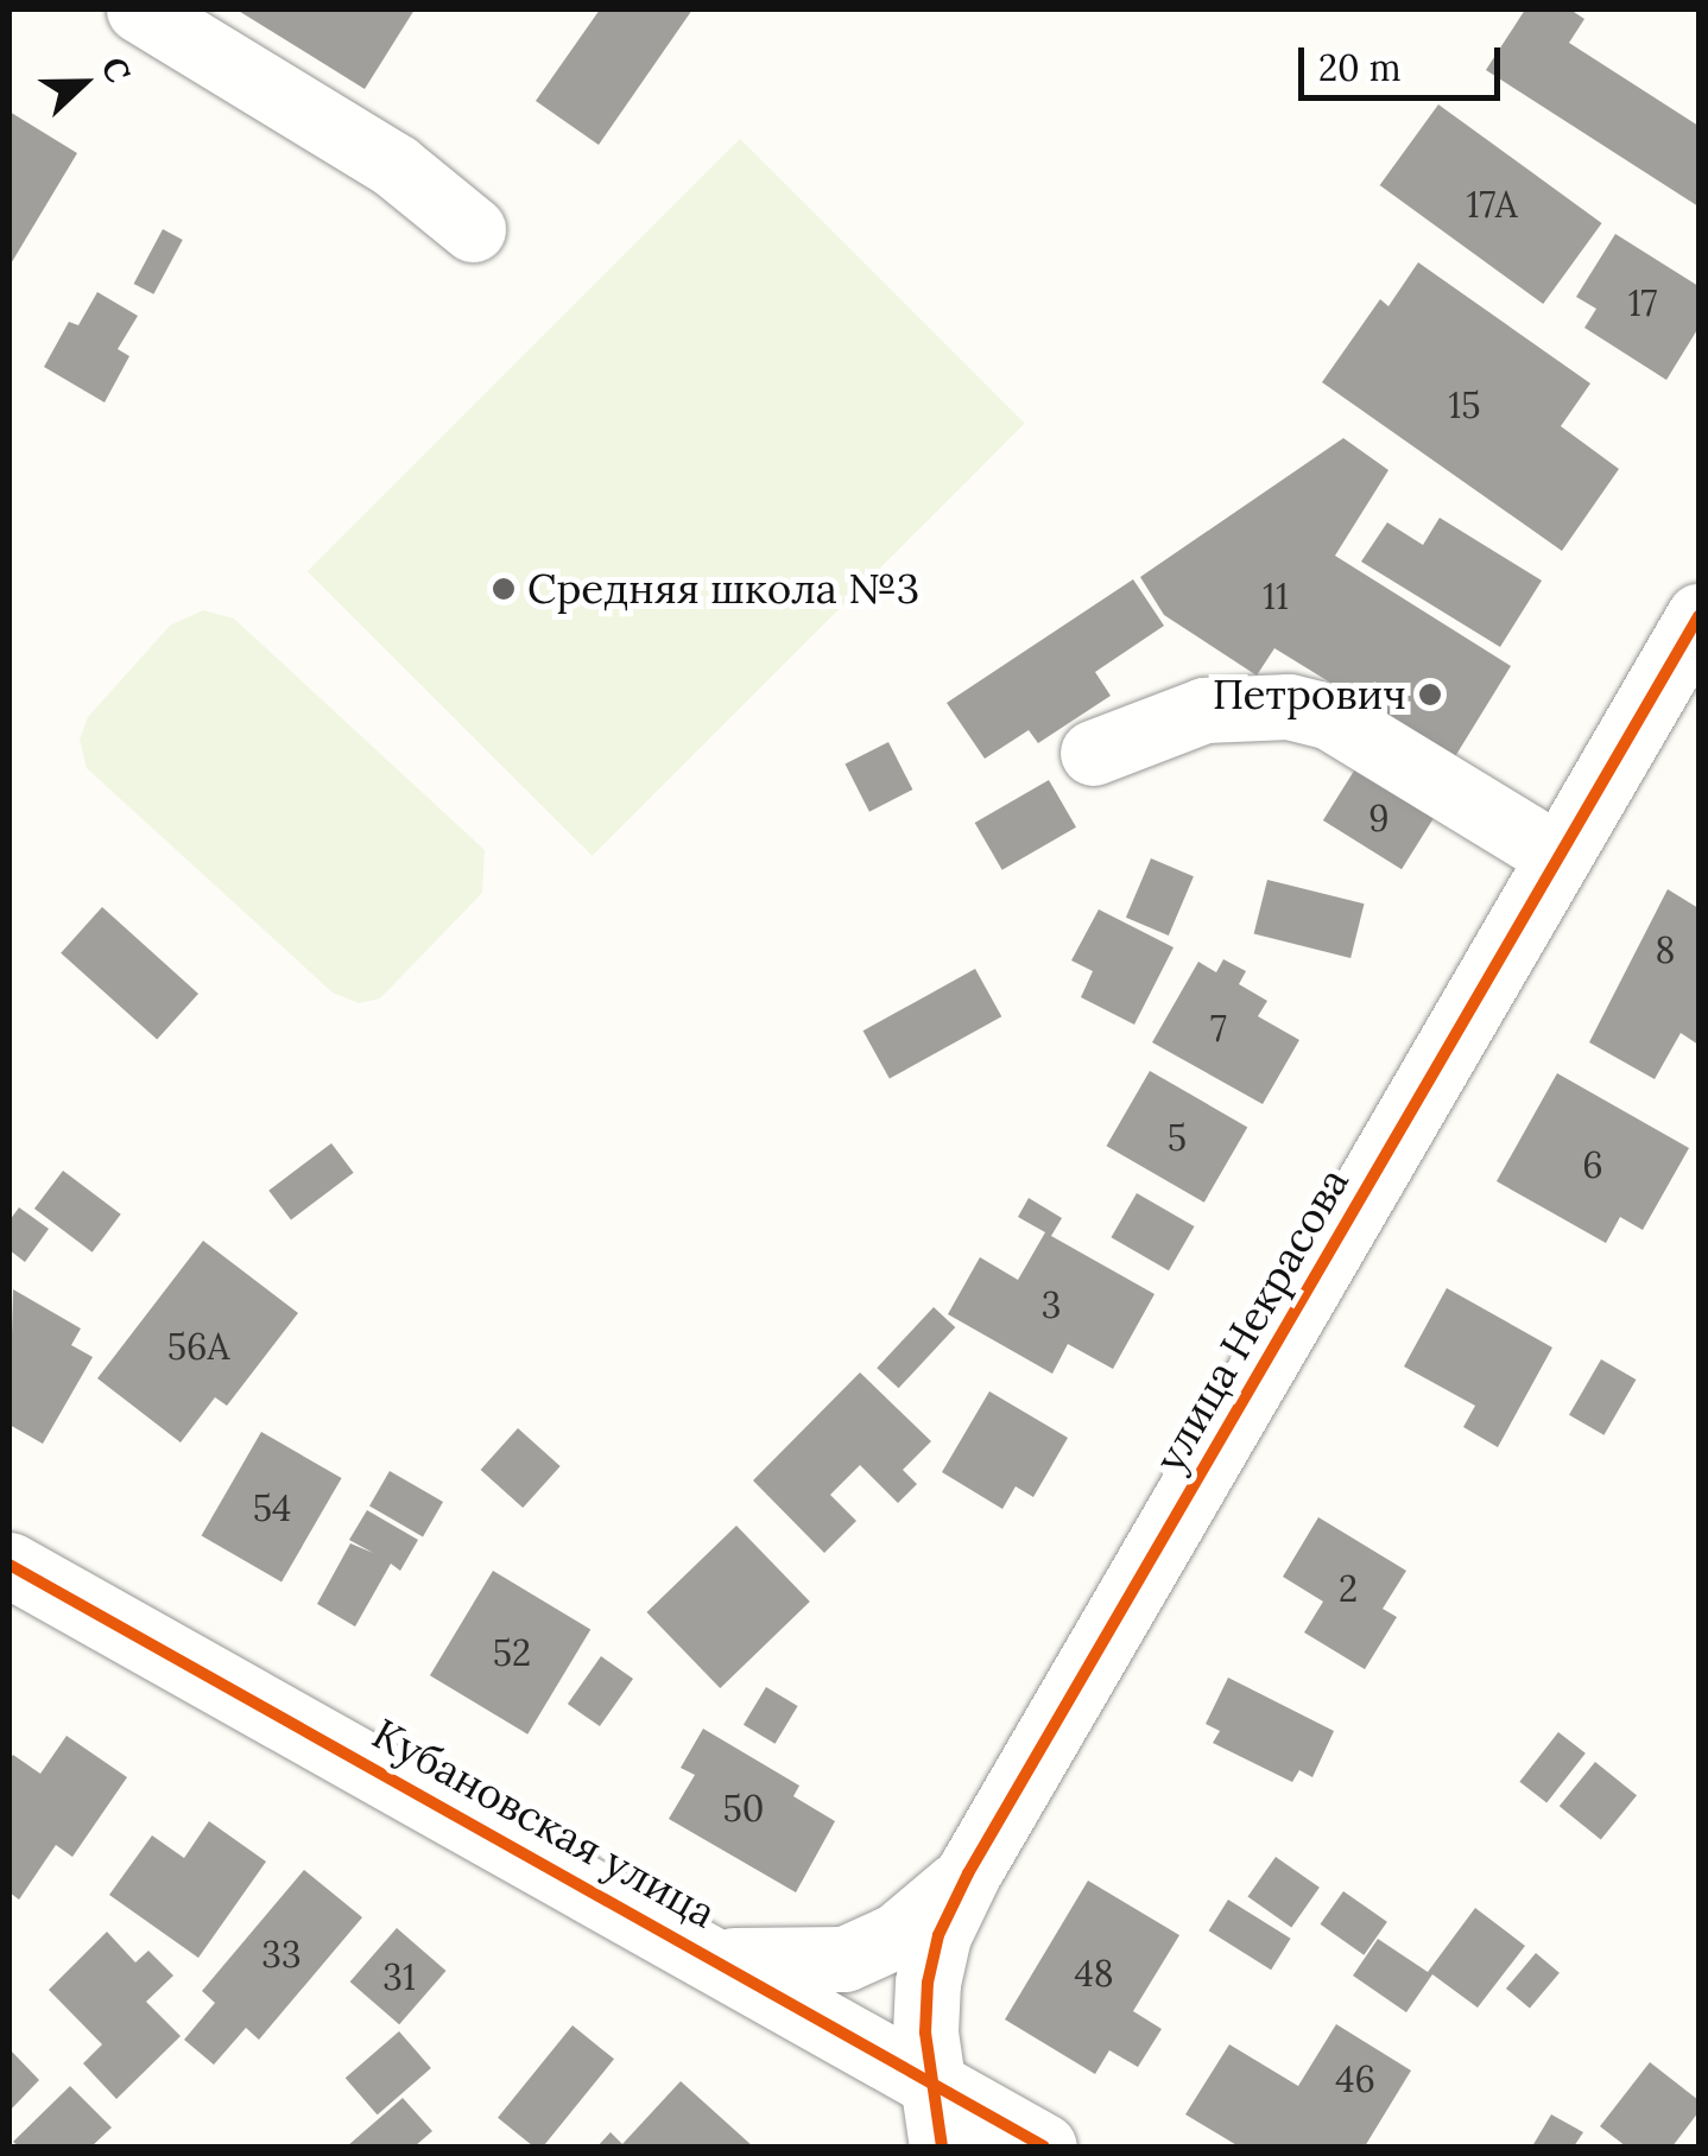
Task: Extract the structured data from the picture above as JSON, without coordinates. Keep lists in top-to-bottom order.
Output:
{
  "streets": {
    "street": ["улица Некрасова", "Кубановская улица"]
  },
  "crossings": [
    ["улица Некрасова", "Кубановская улица"]
  ],
  "places": ["Средняя школа №3", "Петрович"],
  "house_numbers": [
    "17А",
    "17",
    "15",
    "11",
    "9",
    "8",
    "7",
    "5",
    "6",
    "3",
    "56А",
    "54",
    "2",
    "52",
    "50",
    "33",
    "48",
    "31",
    "46"
  ],
  "scale_bar": "20 m",
  "north": "right"
}
